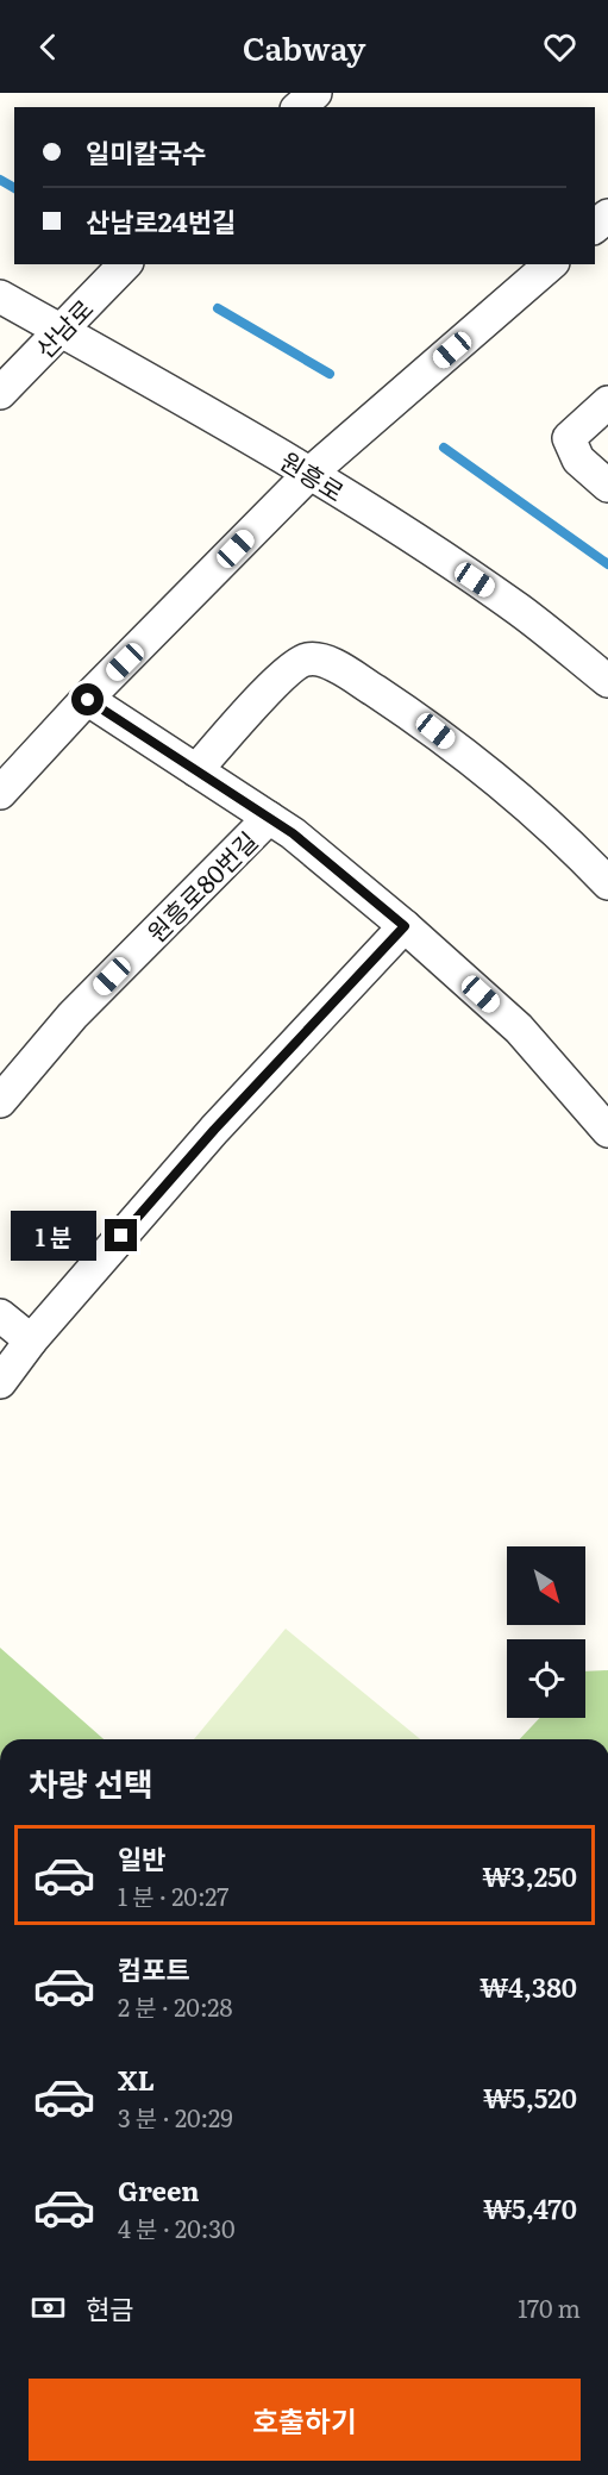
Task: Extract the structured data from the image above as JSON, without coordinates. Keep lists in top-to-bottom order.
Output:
{
  "streets": {
    "street": ["산남로", "원흥로", "원흥로80번길"]
  },
  "crossings": [
    ["산남로", "원흥로"]
  ],
  "north": "bottom right",
  "page": {
    "header": "Cabway",
    "banner": ["일미칼국수", "산남로24번길"],
    "bubble": "1 분",
    "heading": "차량 선택",
    "list": [
      {
        "name": "일반",
        "note": "1 분 · 20:27",
        "value": "₩3,250"
      },
      {
        "name": "컴포트",
        "note": "2 분 · 20:28",
        "value": "₩4,380"
      },
      {
        "name": "XL",
        "note": "3 분 · 20:29",
        "value": "₩5,520"
      },
      {
        "name": "Green",
        "note": "4 분 · 20:30",
        "value": "₩5,470"
      }
    ],
    "pay": ["현금", "170 m"],
    "buttons": "호출하기"
  }
}
